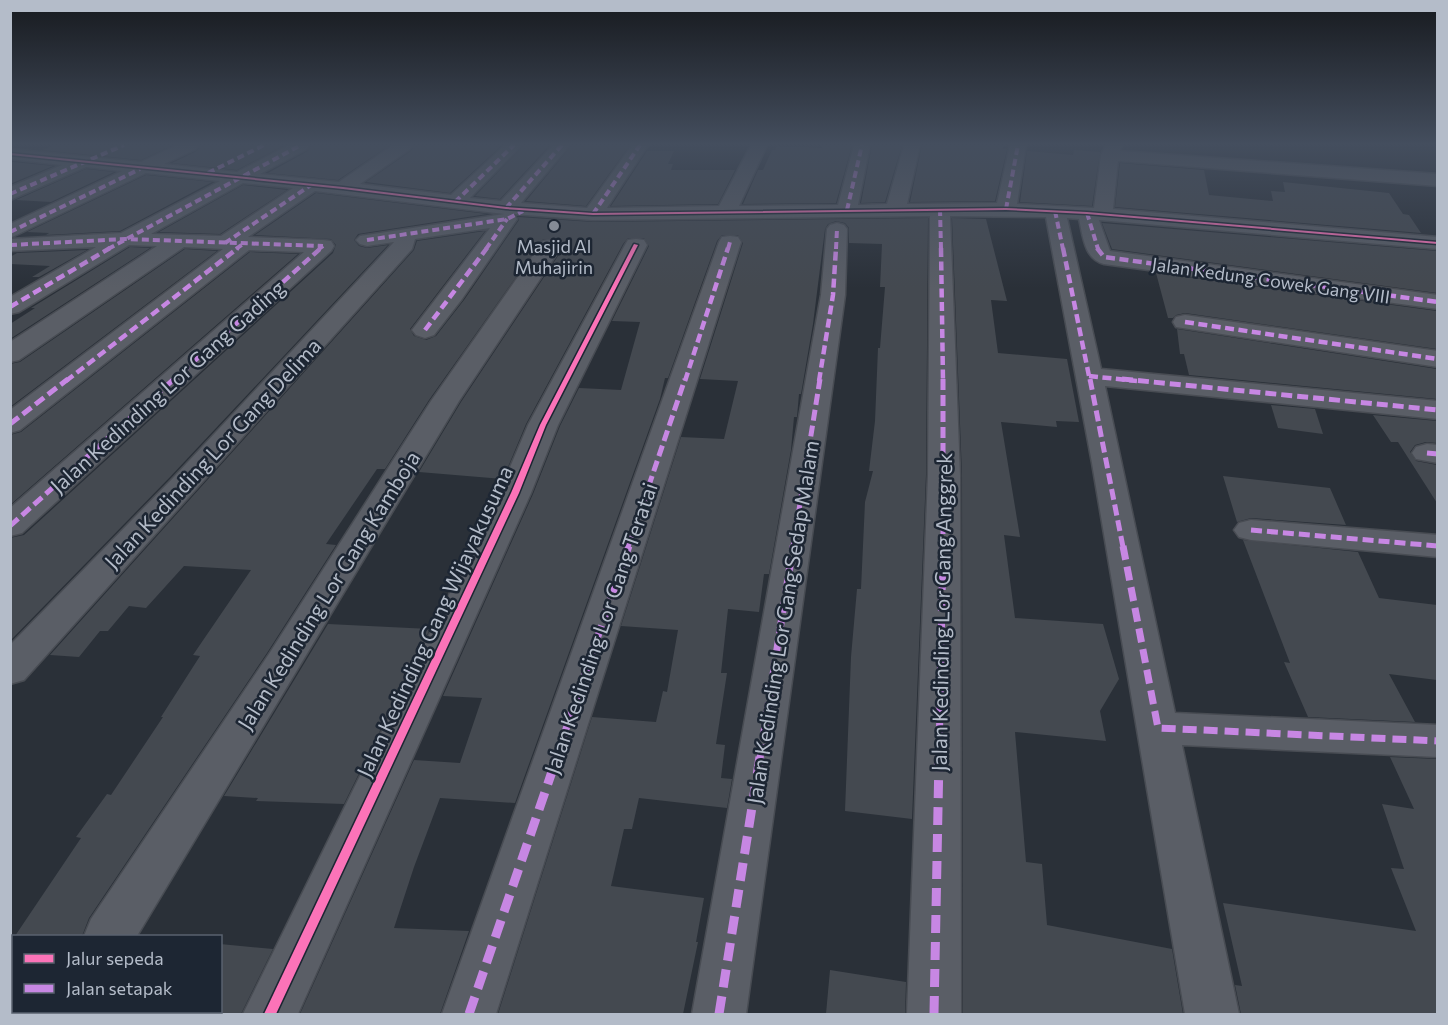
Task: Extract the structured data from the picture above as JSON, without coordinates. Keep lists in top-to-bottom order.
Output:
{
  "streets": {
    "street": [
      "Jalan Kedung Cowek Gang VIII",
      "Jalan Kedinding Lor Gang Gading",
      "Jalan Kedinding Lor Gang Delima",
      "Jalan Kedinding Lor Gang Kamboja",
      "Jalan Kedinding Lor Gang Anggrek",
      "Jalan Kedinding Gang Wijayakusuma",
      "Jalan Kedinding Lor Gang Sedap Malam",
      "Jalan Kedinding Lor Gang Teratai"
    ]
  },
  "places": ["Masjid Al Muhajirin"],
  "legend": ["Jalur sepeda", "Jalan setapak"]
}
